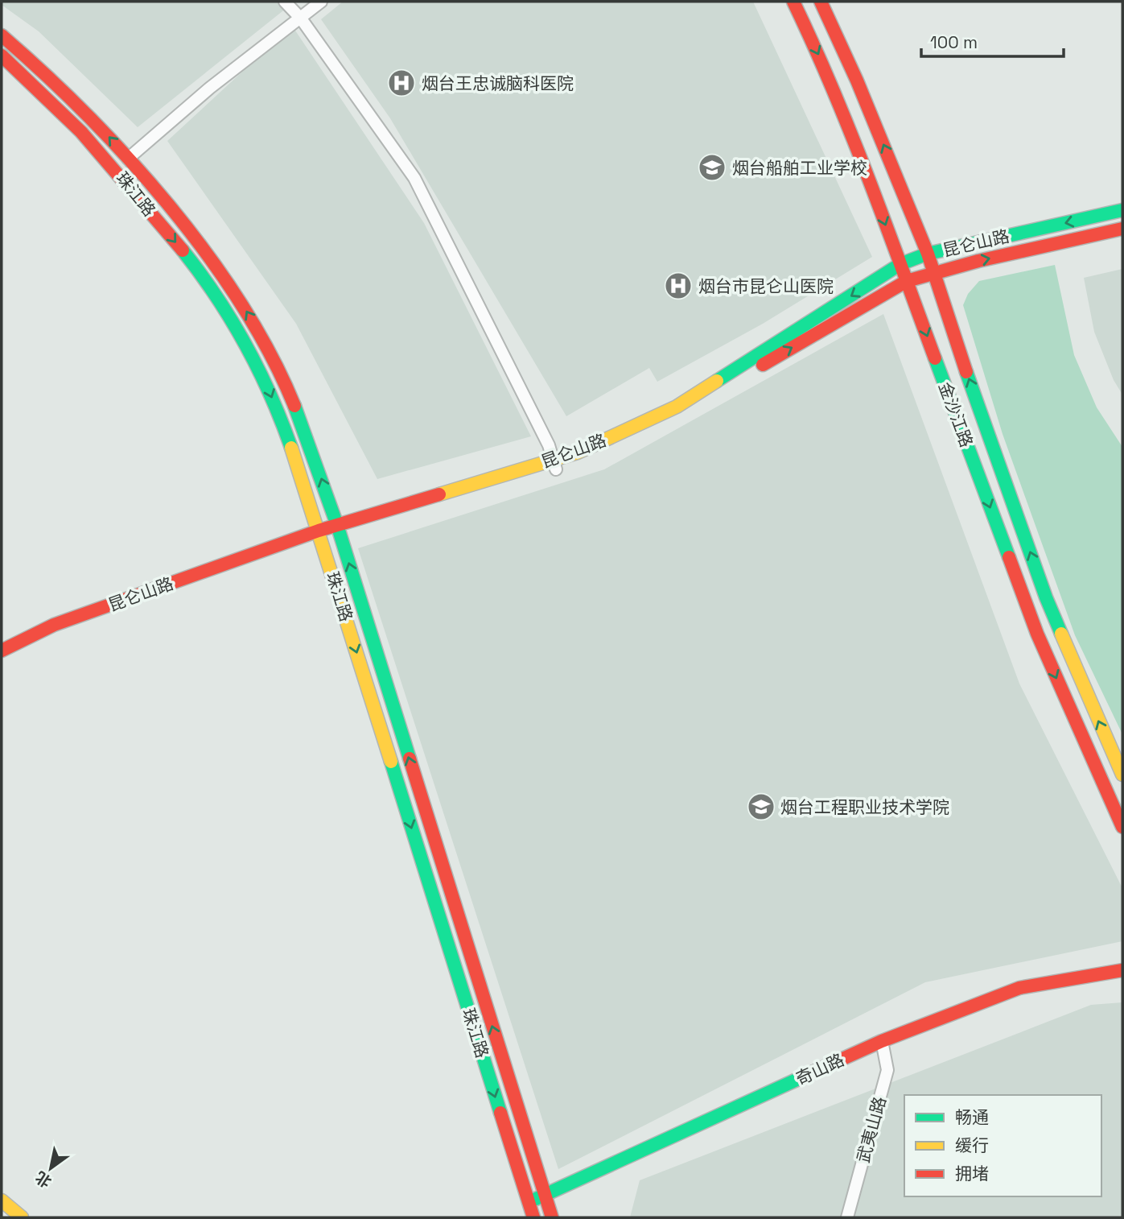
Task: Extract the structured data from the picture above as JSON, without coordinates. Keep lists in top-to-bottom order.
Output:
{
  "streets": {
    "main road": [
      "珠江路",
      "昆仑山路",
      "金沙江路",
      "奇山路"
    ],
    "street": ["武夷山路"]
  },
  "crossings": [
    ["珠江路", "昆仑山路"],
    ["珠江路", "奇山路"],
    ["昆仑山路", "金沙江路"],
    ["奇山路", "武夷山路"]
  ],
  "places": {
    "hospital": ["烟台王忠诚脑科医院", "烟台市昆仑山医院"],
    "school or university": ["烟台船舶工业学校", "烟台工程职业技术学院"]
  },
  "legend": ["畅通", "缓行", "拥堵"],
  "scale_bar": "100 m",
  "north": "bottom left"
}
